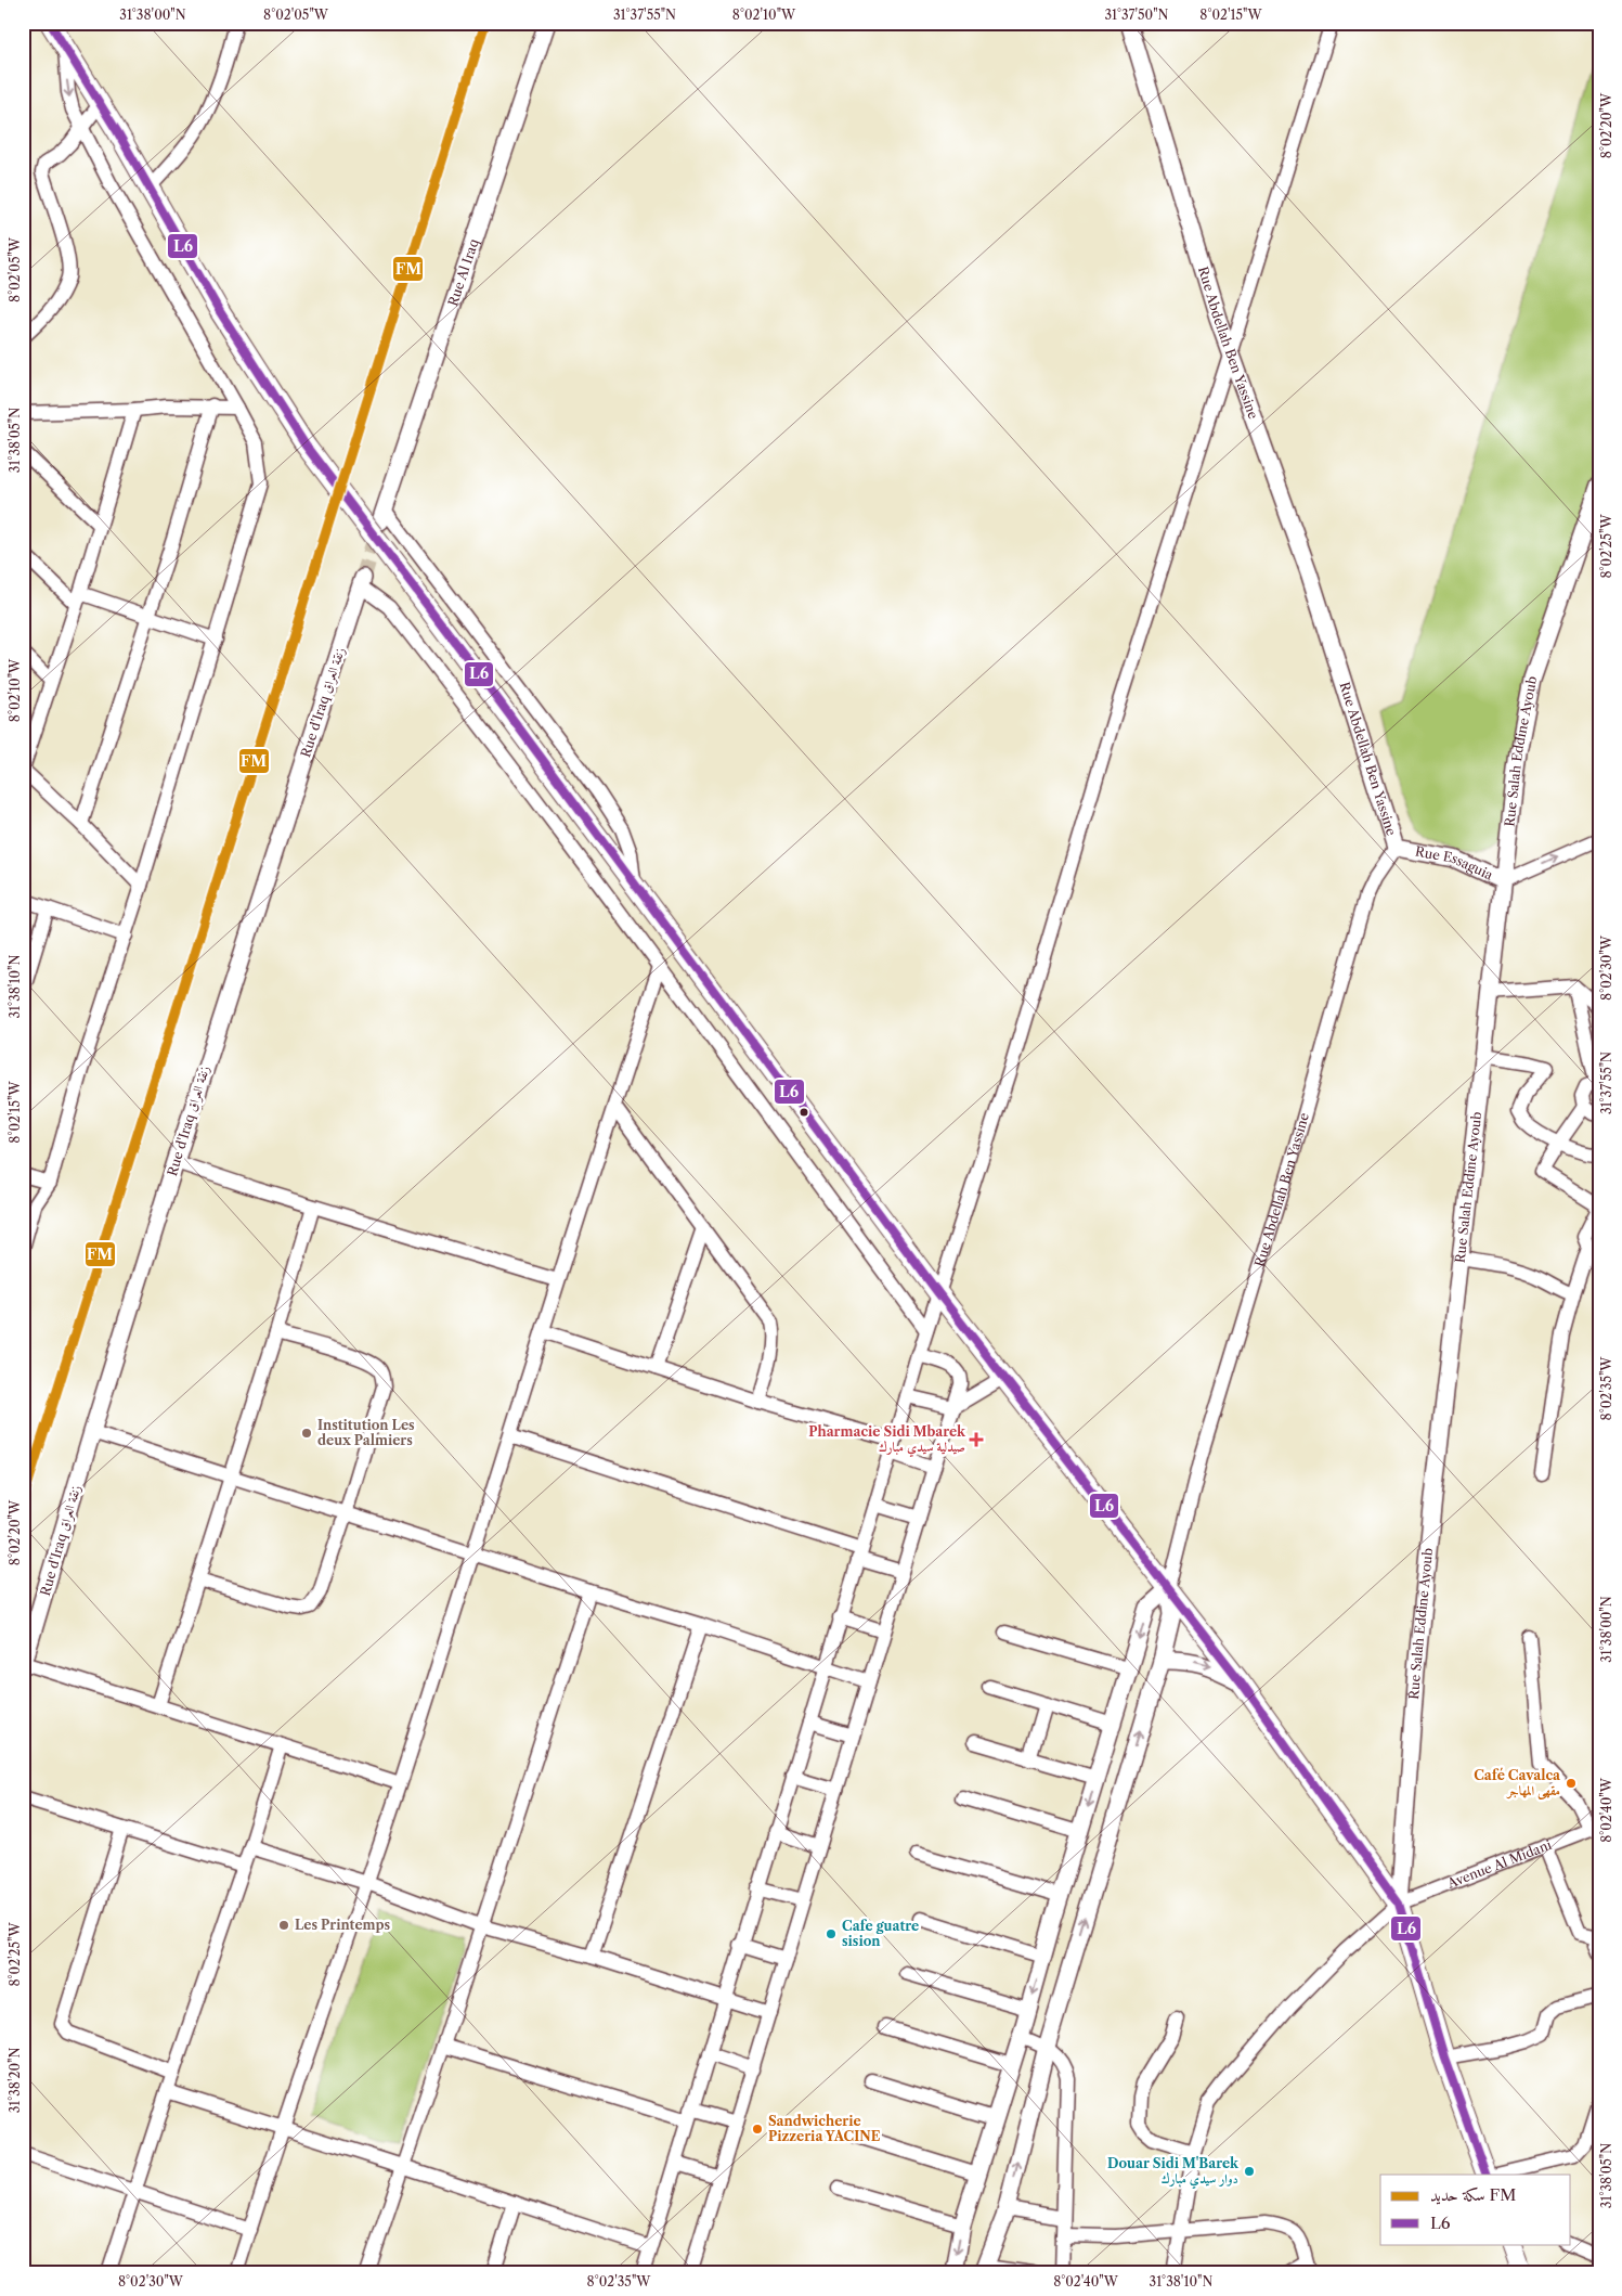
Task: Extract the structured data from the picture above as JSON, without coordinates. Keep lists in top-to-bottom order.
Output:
{
  "streets": {
    "street": [
      "Rue Al Iraq",
      "Rue Abdellah Ben Yassine",
      "Rue d'Iraq زنقة العراق",
      "Rue Salah Eddine Ayoub",
      "Rue Essaguia",
      "Avenue Al Midani"
    ]
  },
  "crossings": [
    ["Rue Abdellah Ben Yassine", "Rue Essaguia"],
    ["Rue Salah Eddine Ayoub", "Rue Essaguia"],
    ["Rue Salah Eddine Ayoub", "Avenue Al Midani"]
  ],
  "one_way": ["Rue Essaguia"],
  "places": {
    "other": [
      "Institution Les deux Palmiers",
      "Café Cavalca مقهى المهاجر",
      "Les Printemps",
      "Cafe guatre sision",
      "Sandwicherie Pizzeria YACINE",
      "Douar Sidi M'Barek دوار سيدي مبارك"
    ],
    "health": ["Pharmacie Sidi Mbarek صيدلية سيدي مبارك"]
  },
  "lines": ["rail line FM", "transit line L6"],
  "legend": ["سكة حديد FM", "L6"],
  "coordinates": [
    "31°38'00\"N",
    "8°02'05\"W",
    "31°37'55\"N",
    "8°02'10\"W",
    "31°37'50\"N",
    "8°02'15\"W",
    "8°02'20\"W",
    "31°38'05\"N",
    "8°02'25\"W",
    "8°02'30\"W",
    "31°38'10\"N",
    "8°02'35\"W",
    "8°02'40\"W",
    "31°38'20\"N"
  ]
}
